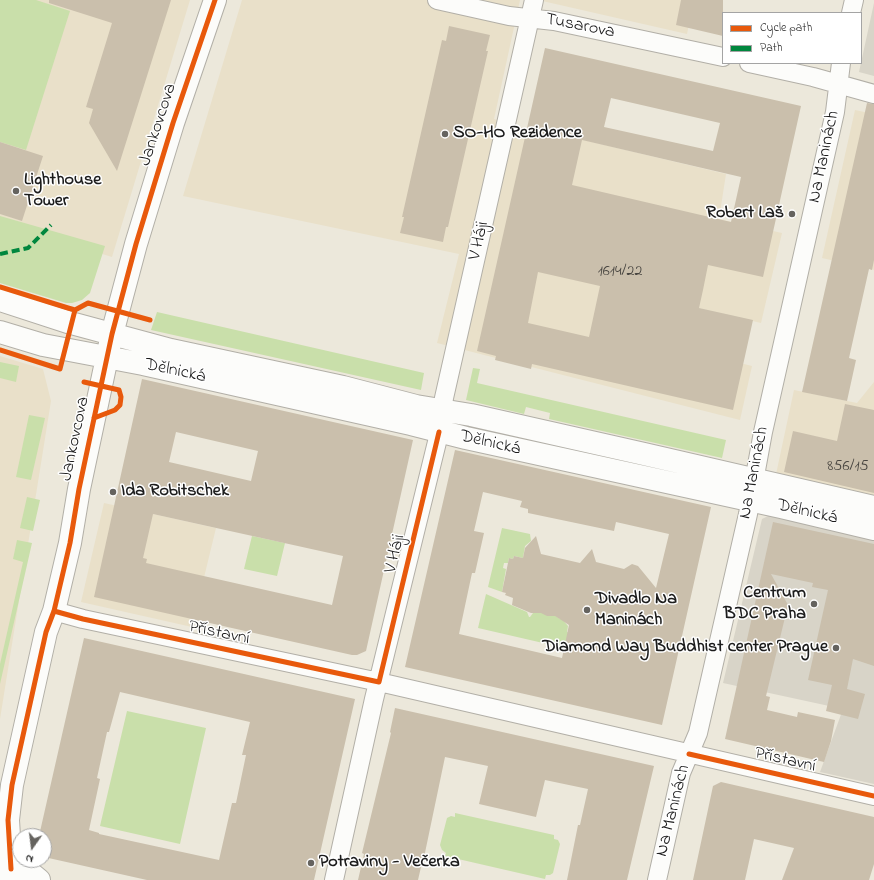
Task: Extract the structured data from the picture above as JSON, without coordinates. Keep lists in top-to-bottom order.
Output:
{
  "streets": {
    "street": [
      "Tusarova",
      "Jankovcova",
      "Na Maninách",
      "V Háji",
      "Dělnická",
      "Přístavní"
    ]
  },
  "crossings": [
    ["Tusarova", "V Háji"],
    ["Jankovcova", "Dělnická"],
    ["Jankovcova", "Přístavní"],
    ["Na Maninách", "Dělnická"],
    ["Na Maninách", "Přístavní"],
    ["V Háji", "Dělnická"],
    ["V Háji", "Přístavní"]
  ],
  "places": [
    "SO-HO Rezidence",
    "Lighthouse Tower",
    "Robert Laš",
    "Ida Robitschek",
    "Centrum BDC Praha",
    "Divadlo Na Maninách",
    "Diamond Way Buddhist center Prague",
    "Potraviny - Večerka"
  ],
  "house_numbers": ["1614/22", "856/15"],
  "legend": ["Cycle path", "Path"],
  "north": "bottom"
}
